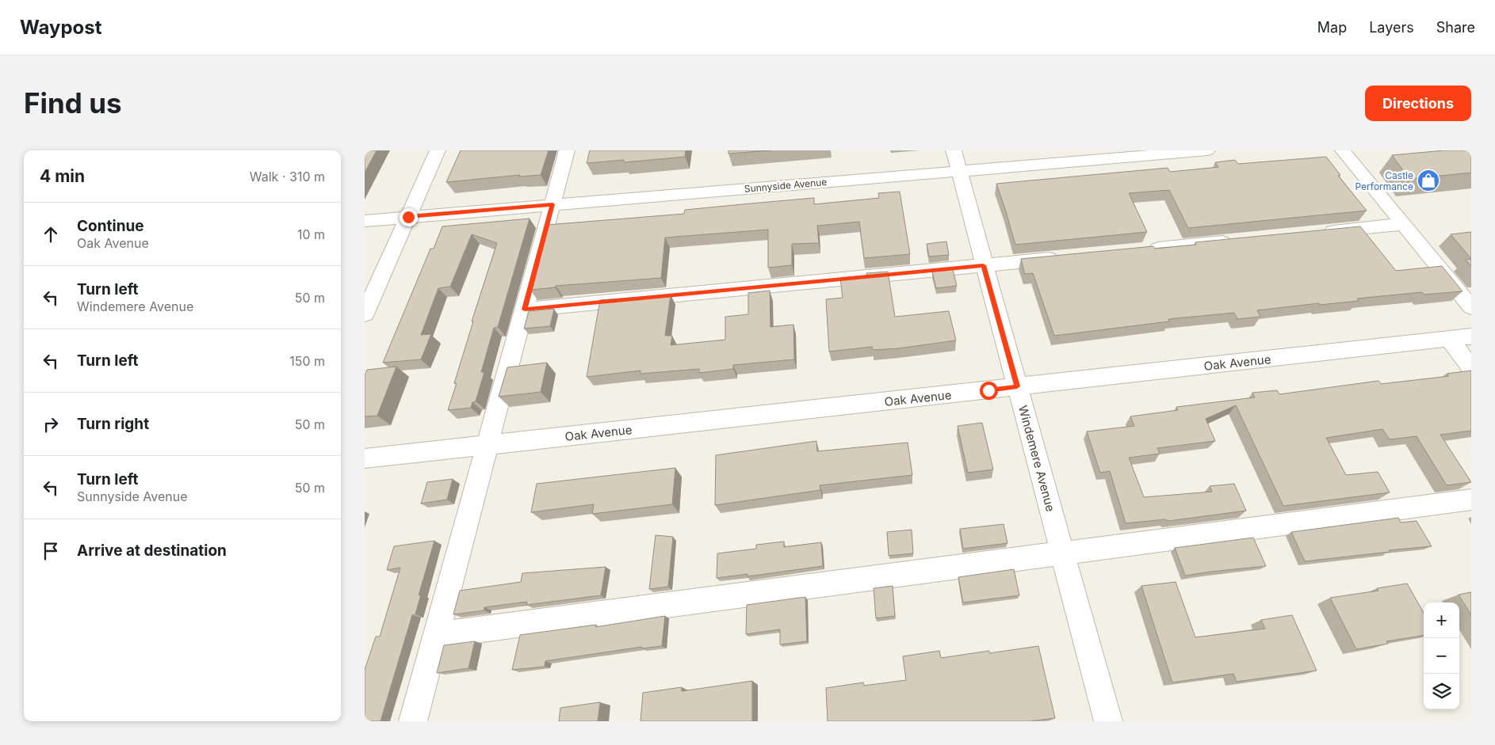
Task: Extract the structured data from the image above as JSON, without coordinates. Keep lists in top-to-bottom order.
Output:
{
  "streets": {
    "street": ["Sunnyside Avenue", "Oak Avenue", "Windemere Avenue"]
  },
  "crossings": [
    ["Sunnyside Avenue", "Windemere Avenue"],
    ["Oak Avenue", "Windemere Avenue"]
  ],
  "places": {
    "shop": ["Castle Performance"]
  },
  "page": {
    "header": "Waypost",
    "nav": ["Map", "Layers", "Share"],
    "buttons": "Directions",
    "title": "Find us",
    "heading": ["4 min", "Walk · 310 m"],
    "list": [
      ["Continue", "Oak Avenue", "10 m"],
      ["Turn left", "Windemere Avenue", "50 m"],
      ["Turn left", "150 m"],
      ["Turn right", "50 m"],
      ["Turn left", "Sunnyside Avenue", "50 m"],
      "Arrive at destination"
    ],
    "map_buttons": ["+", "−"]
  }
}
